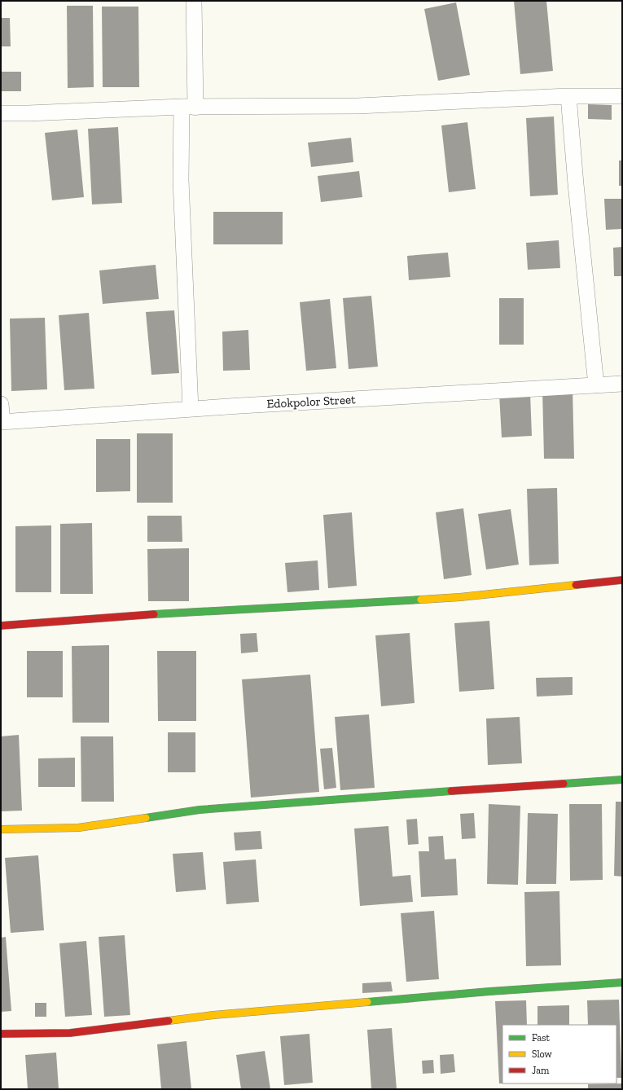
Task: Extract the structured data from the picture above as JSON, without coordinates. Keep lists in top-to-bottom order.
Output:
{
  "streets": {
    "street": ["Edokpolor Street"]
  },
  "legend": ["Fast", "Slow", "Jam"]
}
